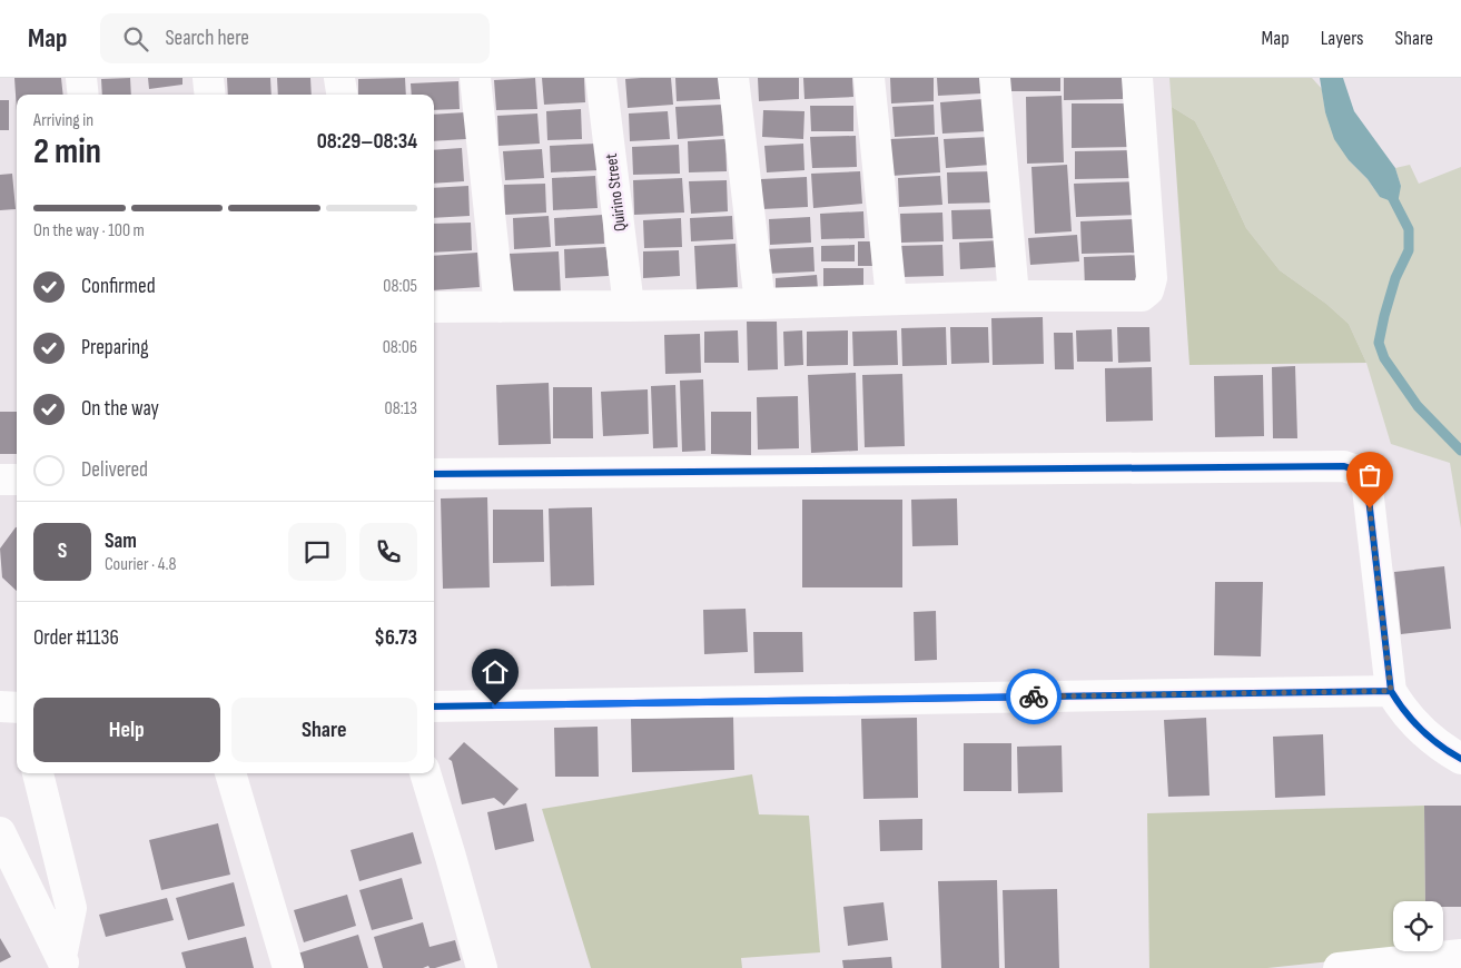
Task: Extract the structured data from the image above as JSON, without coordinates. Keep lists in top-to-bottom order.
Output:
{
  "streets": {
    "street": ["Quirino Street"]
  },
  "page": {
    "header": "Map",
    "search": "Search here",
    "nav": ["Map", "Layers", "Share"],
    "heading": ["2 min", "Arriving in", "08:29–08:34"],
    "panel": [
      "Sam",
      "Courier · 4.8",
      "Order #1136",
      "$6.73"
    ],
    "bar": "On the way · 100 m",
    "list": [
      ["Confirmed", "08:05"],
      ["Preparing", "08:06"],
      ["On the way", "08:13"],
      "Delivered"
    ],
    "round": "S",
    "buttons": ["Help", "Share"]
  }
}
